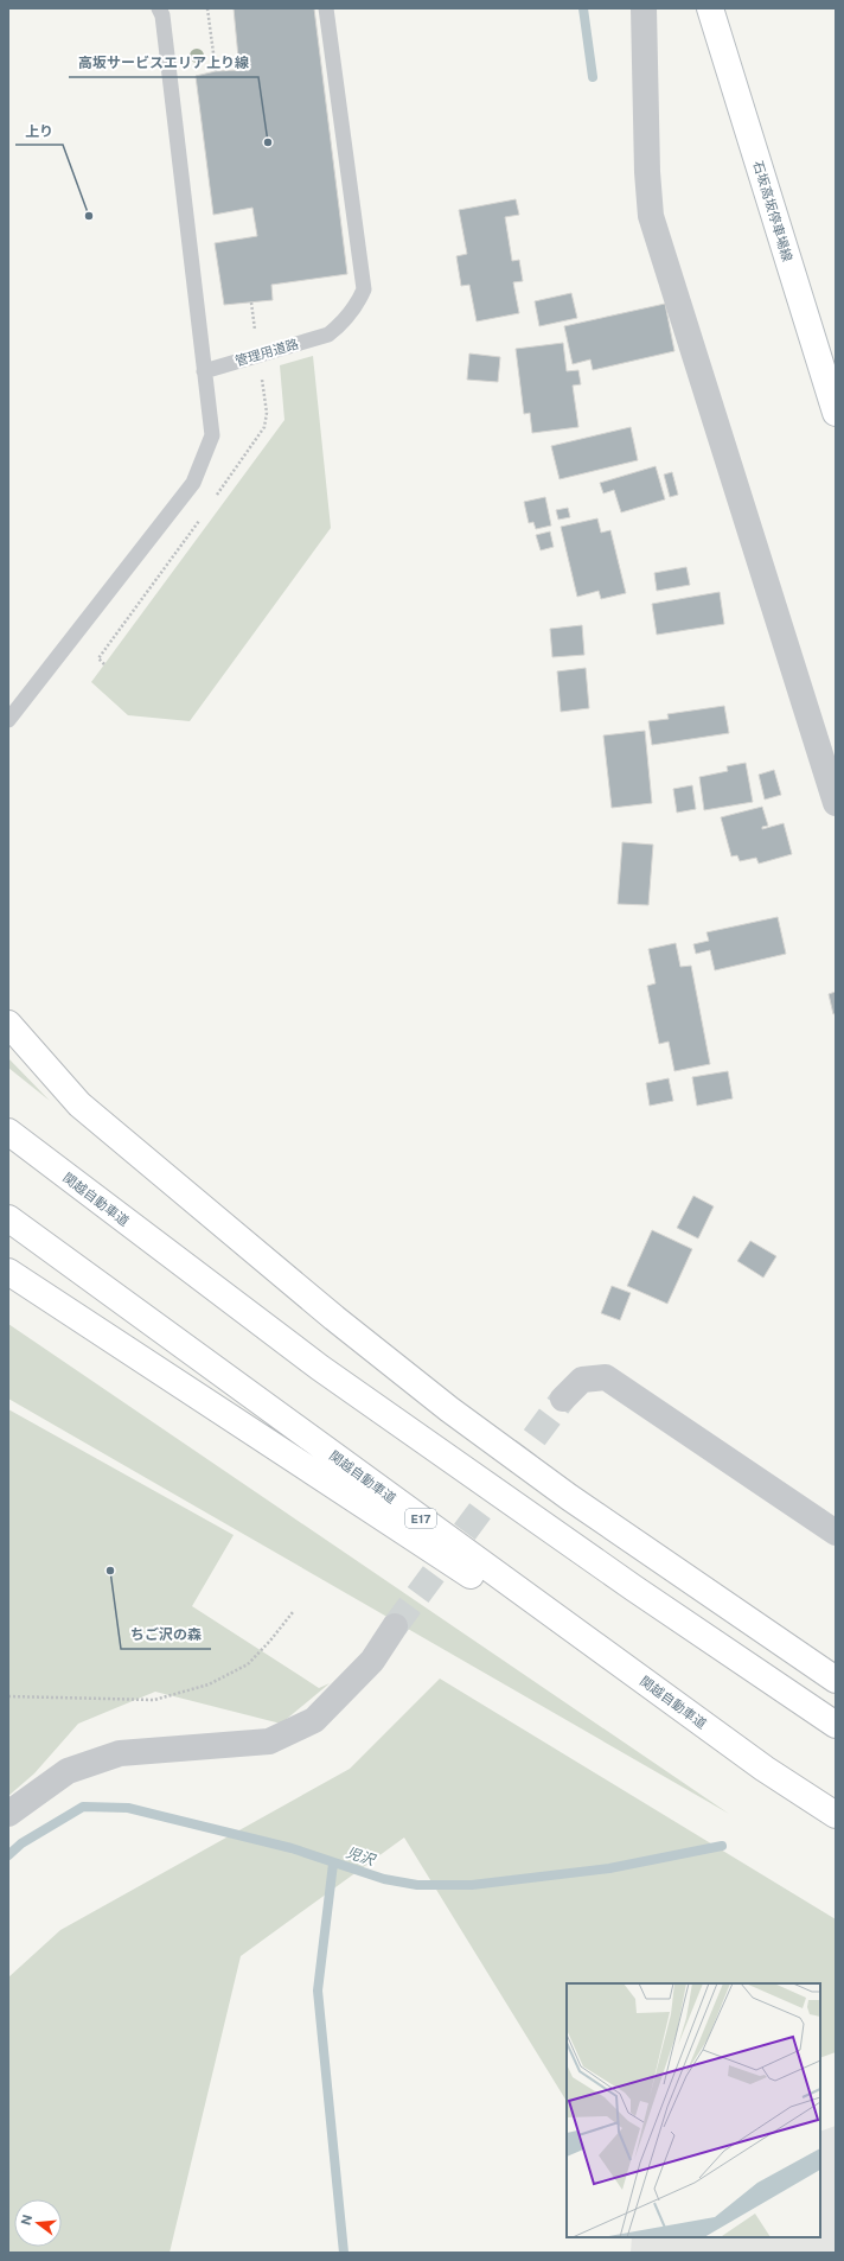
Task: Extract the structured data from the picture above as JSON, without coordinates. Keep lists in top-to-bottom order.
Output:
{
  "streets": {
    "main road": ["石坂高坂停車場線", "関越自動車道", "E17"],
    "lane": ["管理用道路"]
  },
  "water": ["児沢"],
  "places": ["高坂サービスエリア上り線", "上り", "ちご沢の森"],
  "north": "left"
}
